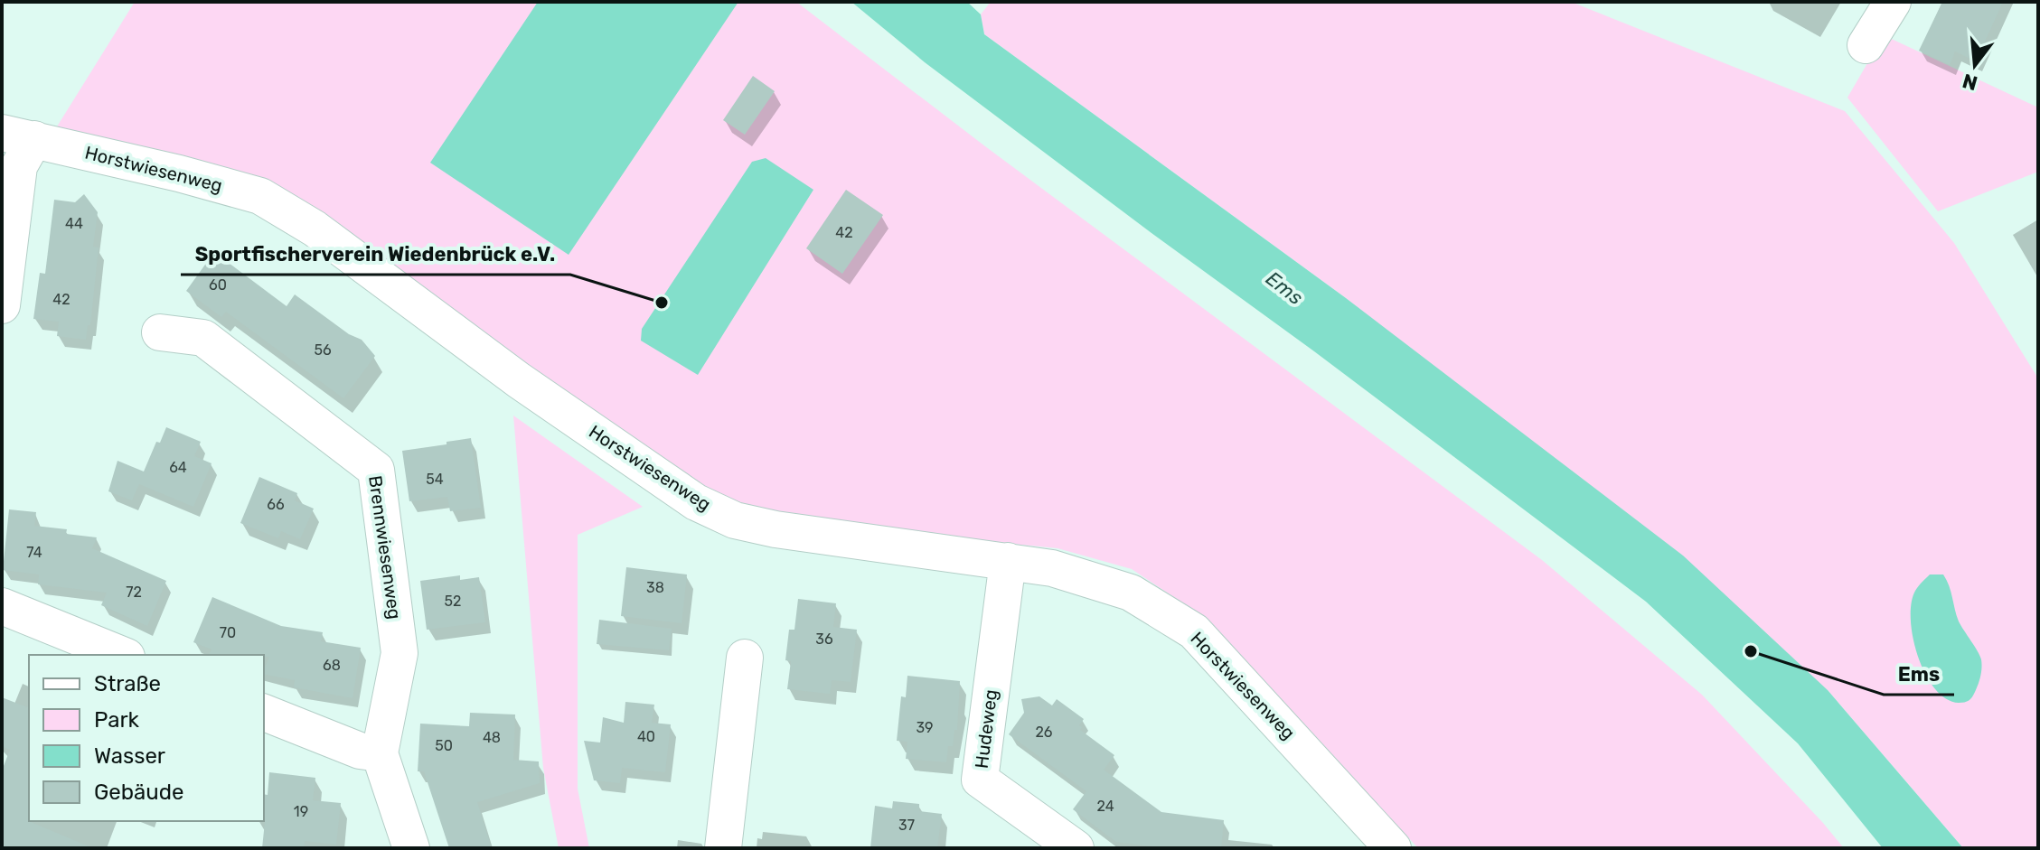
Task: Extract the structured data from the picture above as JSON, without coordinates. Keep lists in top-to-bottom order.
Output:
{
  "streets": {
    "street": ["Horstwiesenweg", "Brennwiesenweg", "Hudeweg"]
  },
  "crossings": [
    ["Horstwiesenweg", "Hudeweg"]
  ],
  "water": ["Ems"],
  "places": ["Sportfischerverein Wiedenbrück e.V.", "Ems"],
  "house_numbers": [
    "44",
    "42",
    "60",
    "42",
    "56",
    "64",
    "54",
    "66",
    "74",
    "38",
    "72",
    "52",
    "70",
    "36",
    "68",
    "39",
    "26",
    "40",
    "48",
    "50",
    "24",
    "19",
    "37"
  ],
  "legend": [
    "Straße",
    "Park",
    "Wasser",
    "Gebäude"
  ],
  "north": "bottom"
}
